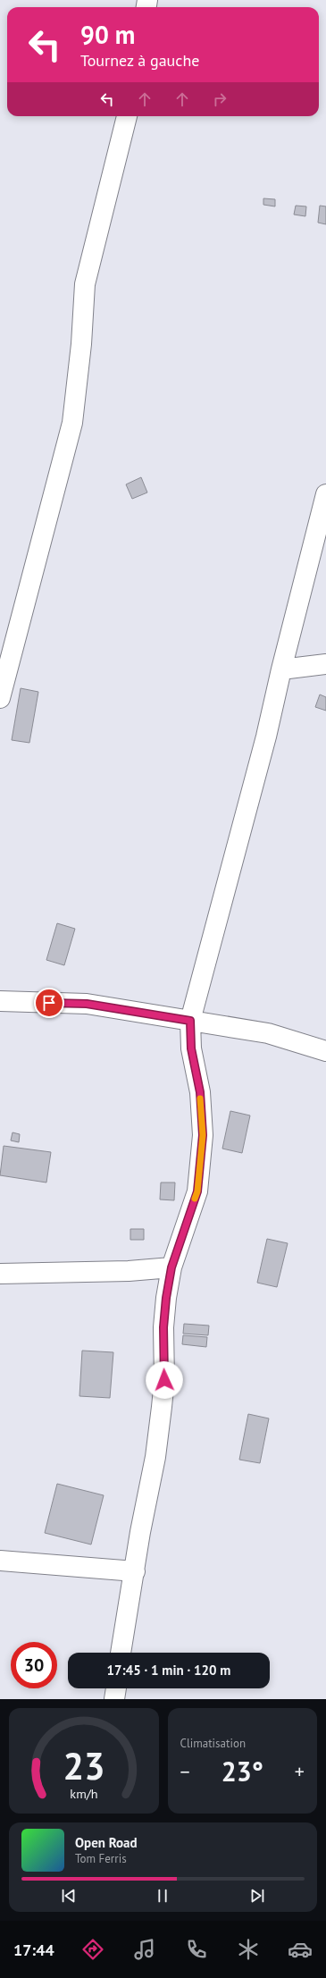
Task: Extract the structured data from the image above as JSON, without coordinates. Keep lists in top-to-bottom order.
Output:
{
  "page": {
    "turn": ["90 m", "Tournez à gauche"],
    "limit": "30",
    "trip": "17:45 · 1 min · 120 m",
    "tile": "Climatisation",
    "heat": ["−", "23°", "+"],
    "song": ["Open Road", "Tom Ferris"],
    "tabs": "17:44",
    "gauge": ["23", "km/h"]
  }
}
